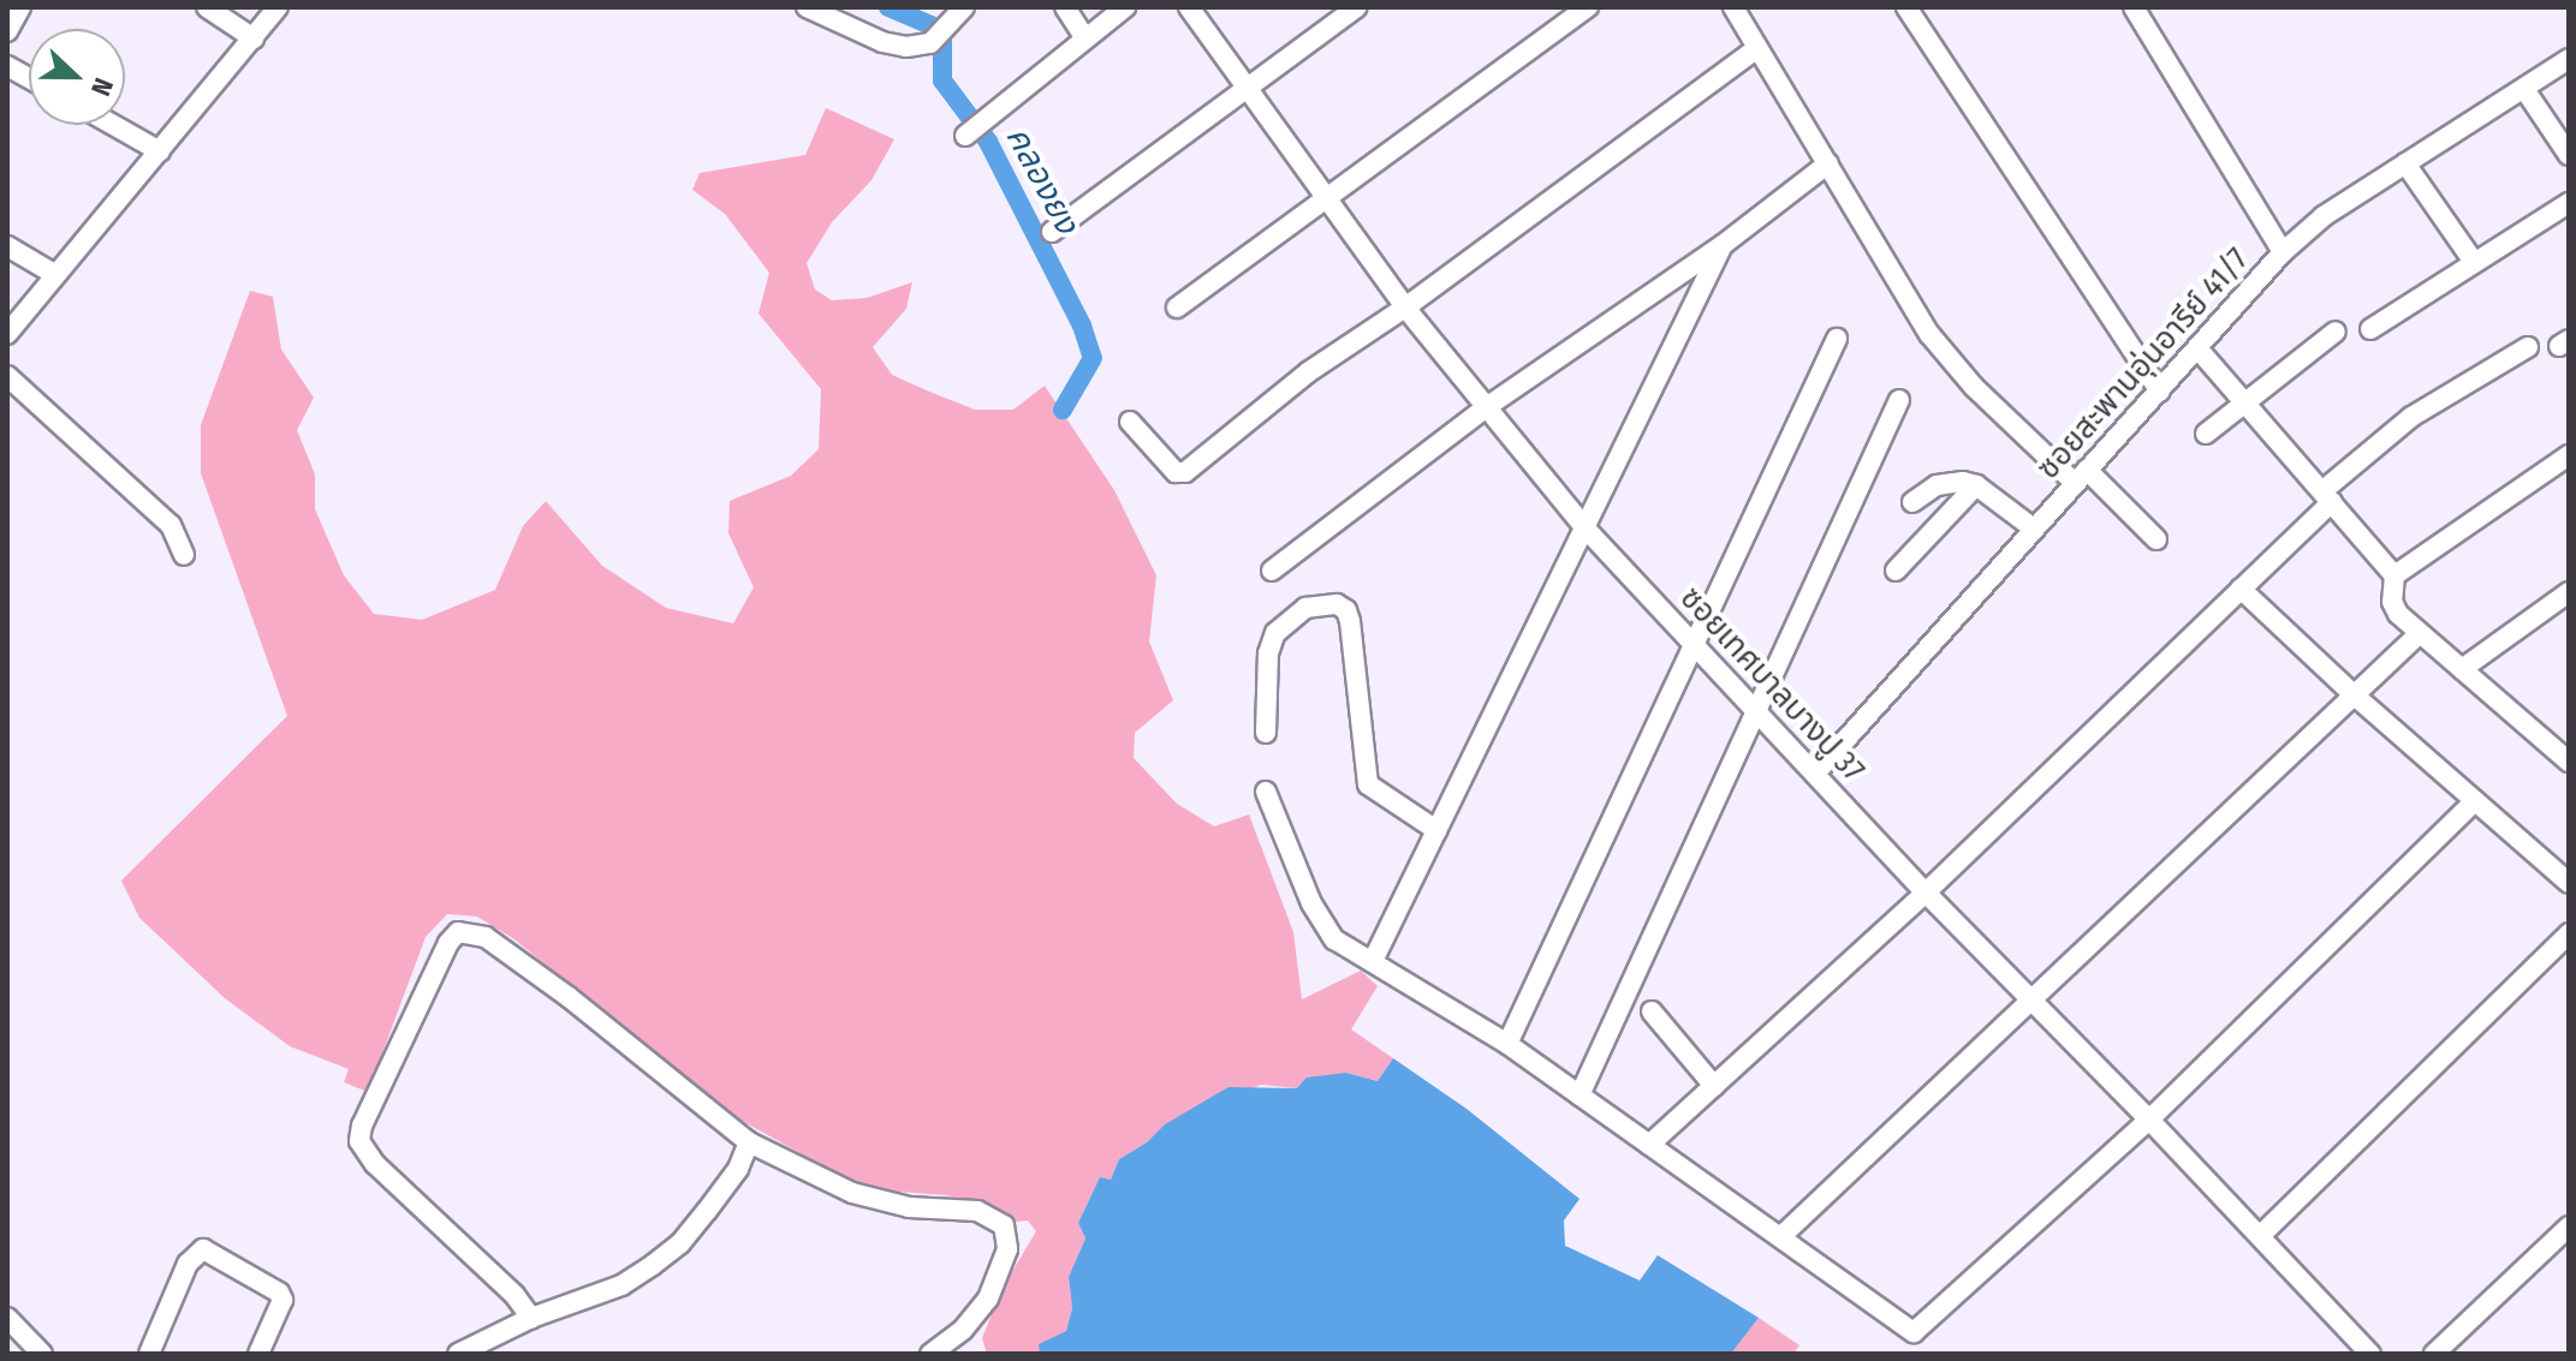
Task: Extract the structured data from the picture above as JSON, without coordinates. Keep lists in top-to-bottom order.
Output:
{
  "streets": {
    "street": ["ซอยสะพานอุ่นอารีย์ 41/7", "ซอยเทศบาลบางปู 37"]
  },
  "crossings": [
    ["ซอยสะพานอุ่นอารีย์ 41/7", "ซอยเทศบาลบางปู 37"]
  ],
  "water": ["คลองยง"],
  "north": "right"
}
